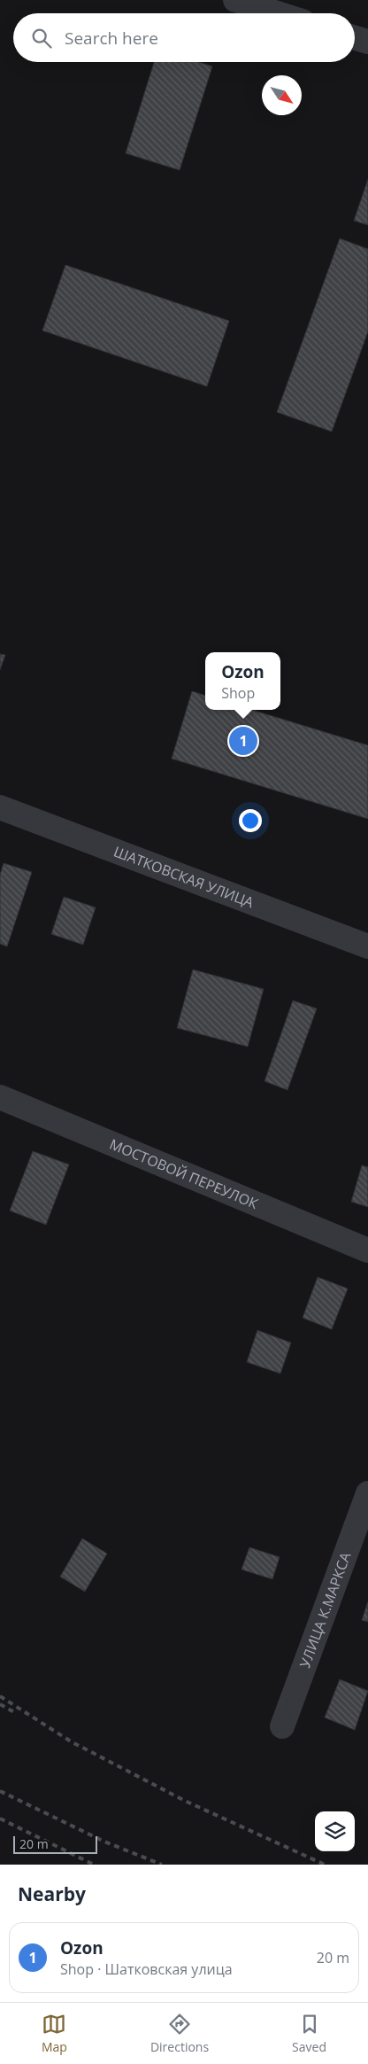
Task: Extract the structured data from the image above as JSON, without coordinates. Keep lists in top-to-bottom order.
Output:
{
  "streets": {
    "street": ["ШАТКОВСКАЯ УЛИЦА", "МОСТОВОЙ ПЕРЕУЛОК", "УЛИЦА К.МАРКСА"]
  },
  "scale_bar": "20 m",
  "north": "bottom right",
  "page": {
    "search": "Search here",
    "popup": ["Ozon", "Shop"],
    "pins": "1",
    "scale": "20 m",
    "heading": "Nearby",
    "list": [
      {
        "mark": "1",
        "name": "Ozon",
        "note": "Shop · Шатковская улица",
        "value": "20 m"
      }
    ],
    "nav": ["Map", "Directions", "Saved"]
  }
}
